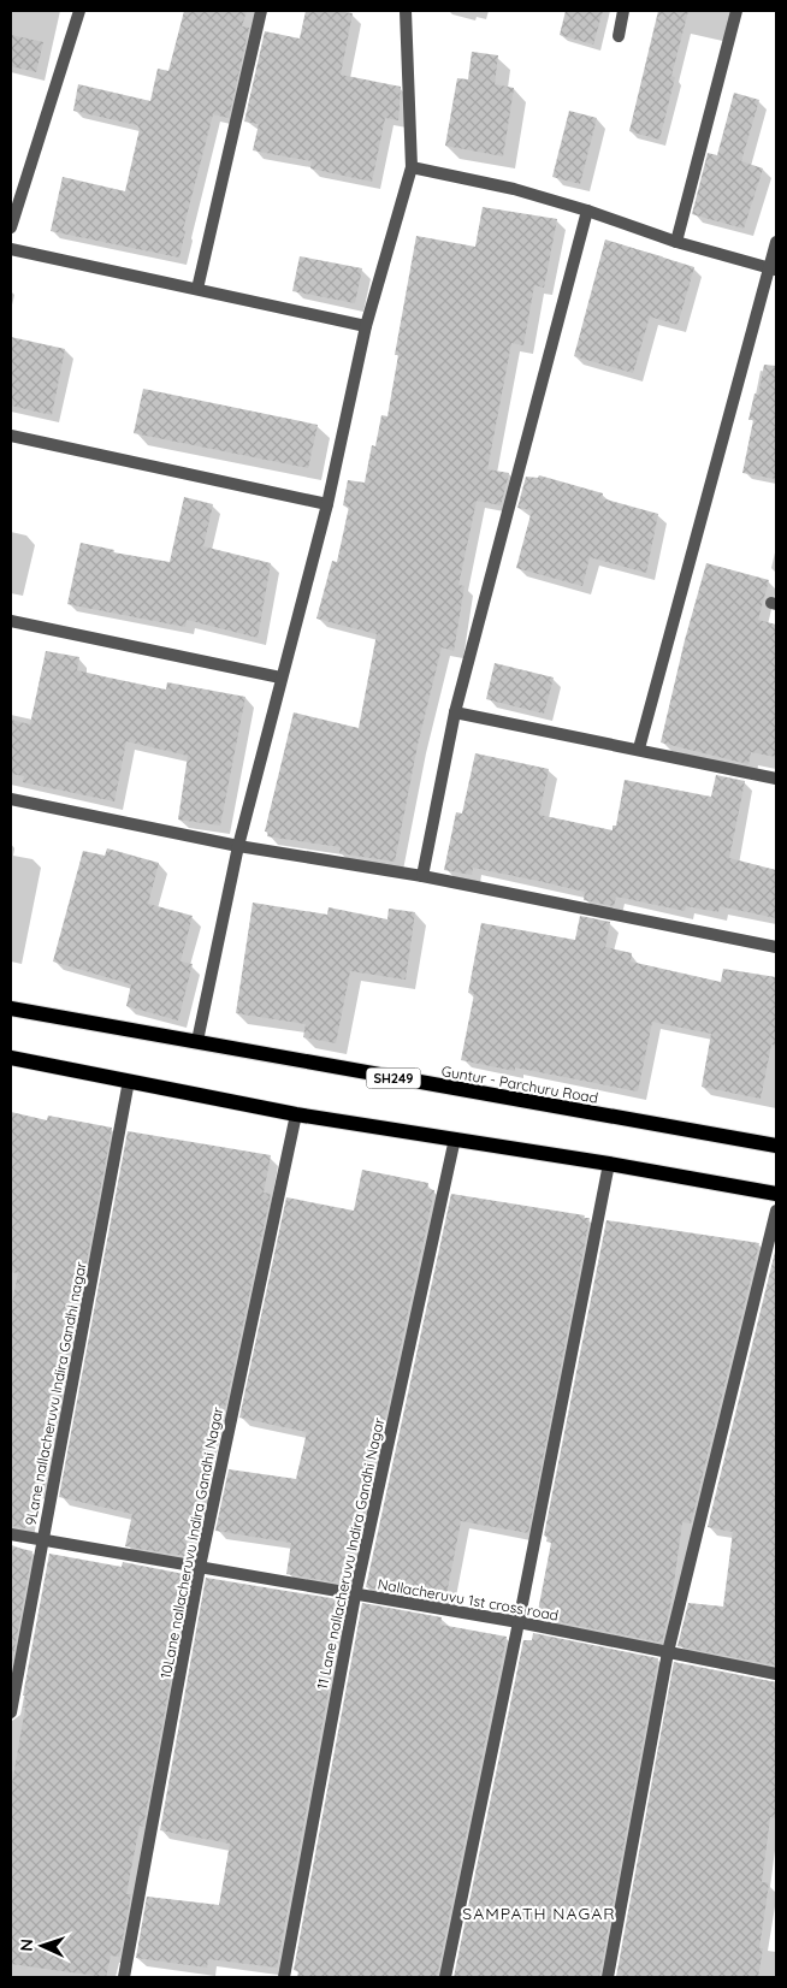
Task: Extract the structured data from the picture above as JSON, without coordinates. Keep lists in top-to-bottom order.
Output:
{
  "streets": {
    "main road": ["SH249", "Guntur - Parchuru Road"],
    "street": [
      "9Lane nallacheruvu Indira Gandhi nagar",
      "10Lane nallacheruvu Indira Gandhi Nagar",
      "11 Lane nallacheruvu Indira Gandhi Nagar",
      "Nallacheruvu 1st cross road"
    ]
  },
  "crossings": [
    ["9Lane nallacheruvu Indira Gandhi nagar", "Nallacheruvu 1st cross road"],
    ["10Lane nallacheruvu Indira Gandhi Nagar", "Nallacheruvu 1st cross road"],
    ["11 Lane nallacheruvu Indira Gandhi Nagar", "Nallacheruvu 1st cross road"]
  ],
  "districts": ["SAMPATH NAGAR"],
  "north": "left"
}
